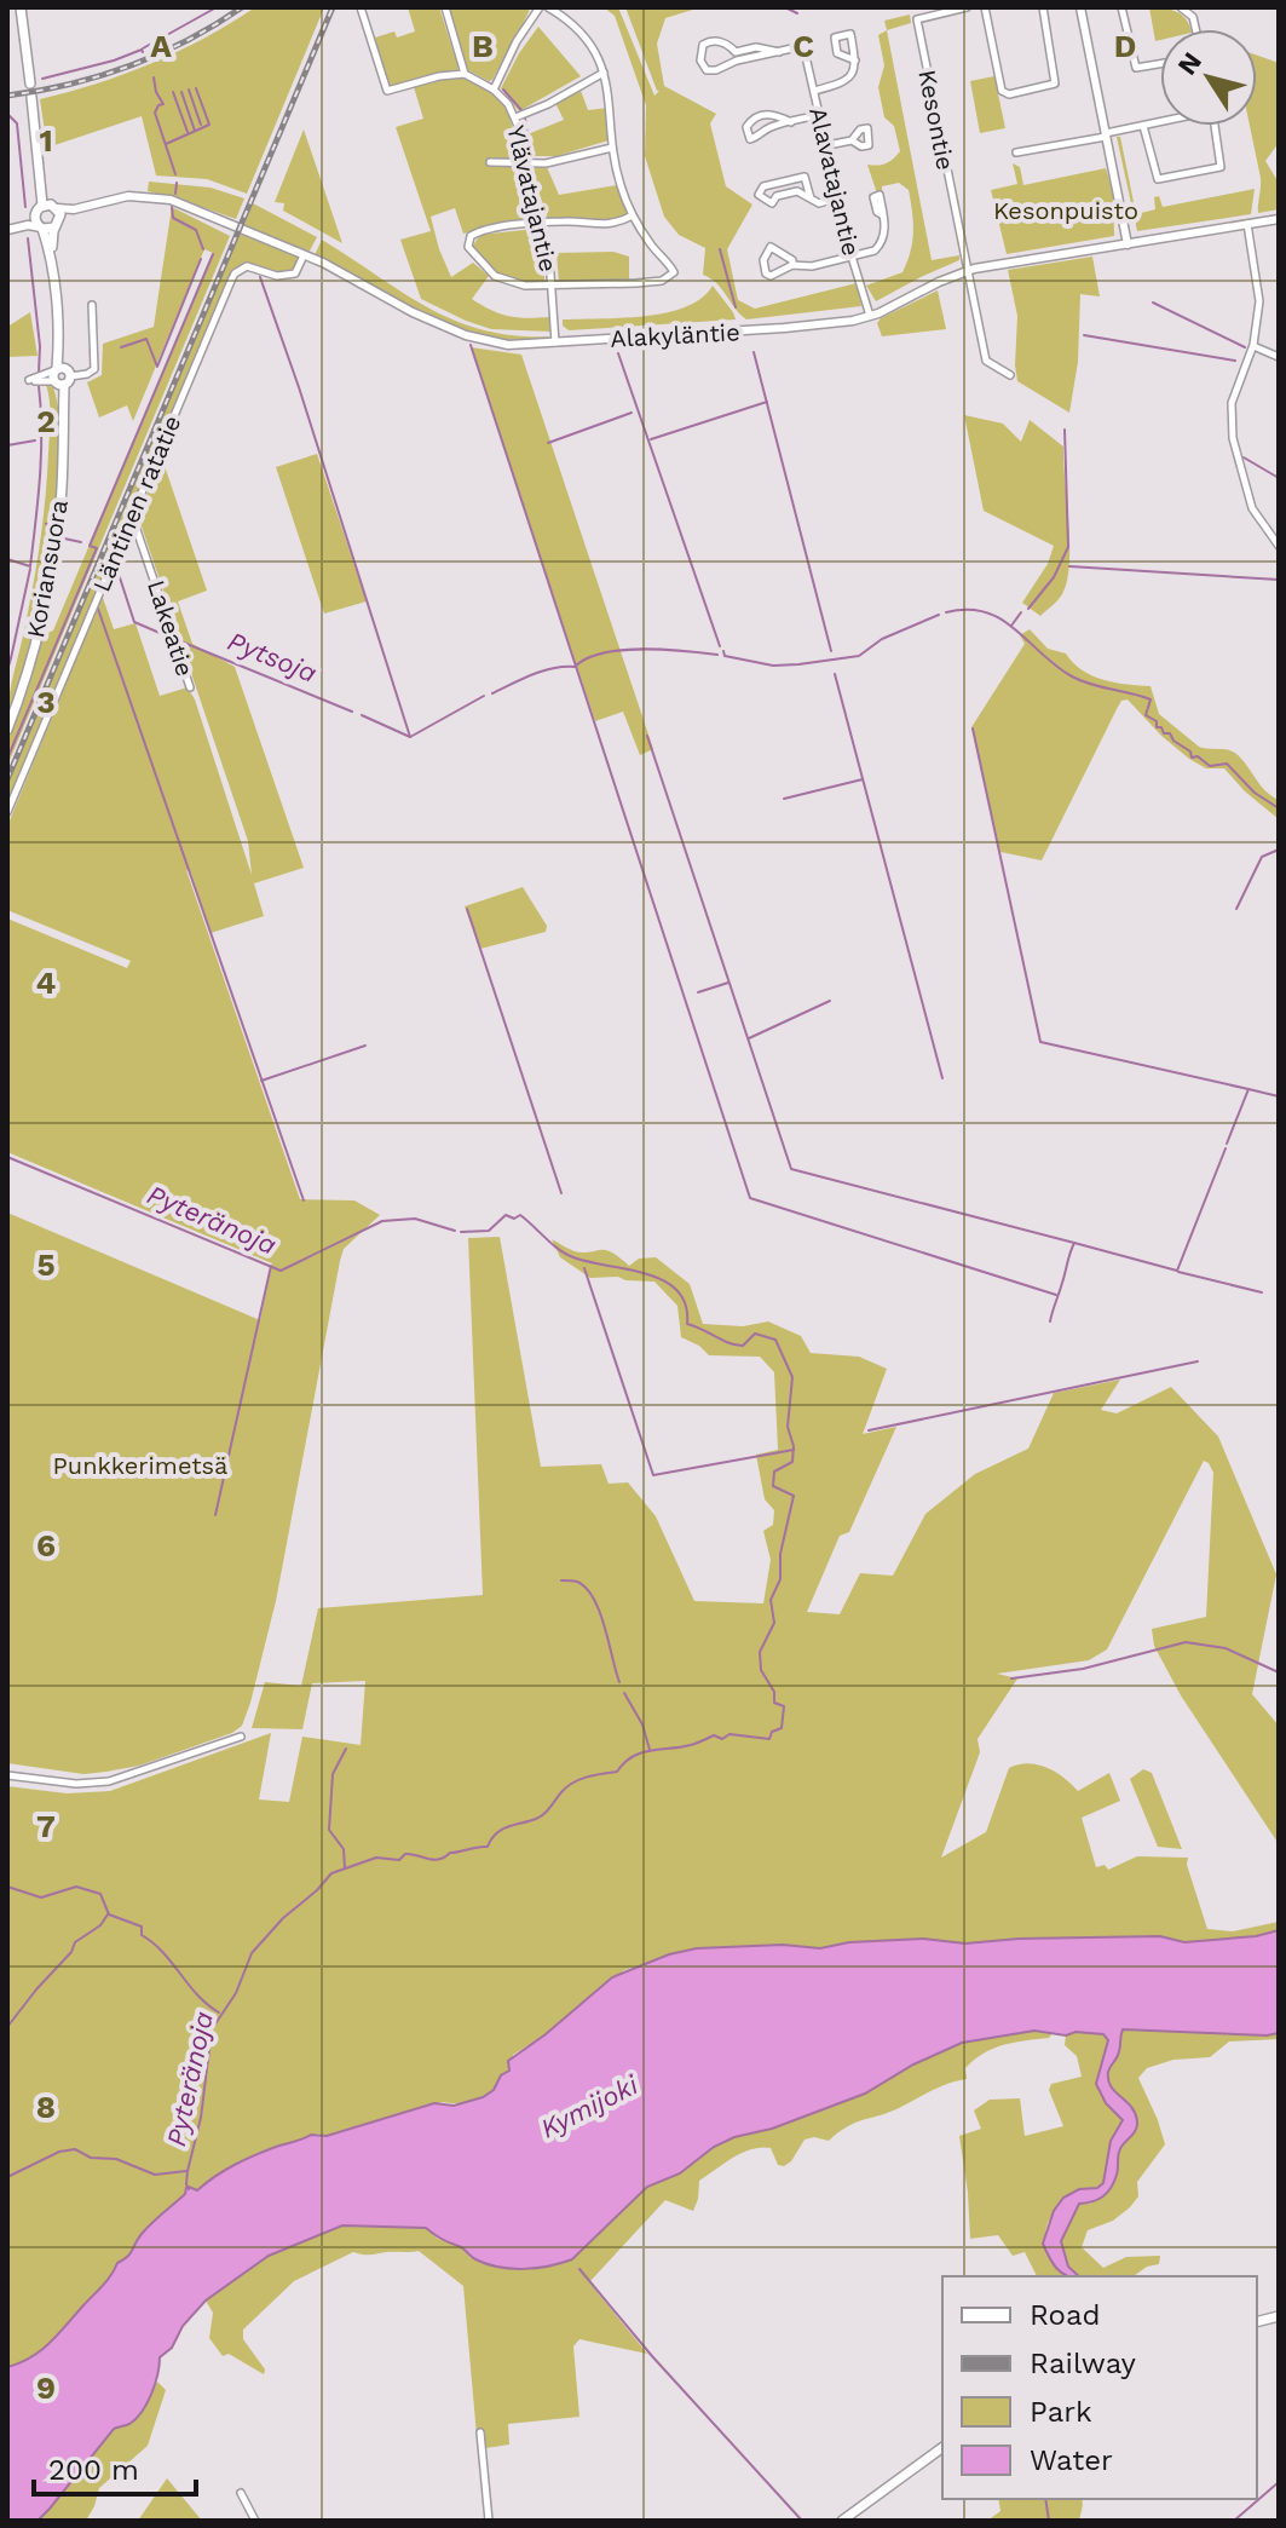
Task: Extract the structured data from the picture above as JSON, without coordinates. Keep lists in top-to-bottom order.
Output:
{
  "streets": {
    "main road": ["Koriansuora"],
    "street": [
      "Kesontie",
      "Alavatajantie",
      "Ylävatajantie",
      "Alakyläntie",
      "Läntinen ratatie",
      "Lakeatie"
    ]
  },
  "crossings": [
    ["Kesontie", "Alakyläntie"],
    ["Alavatajantie", "Alakyläntie"],
    ["Ylävatajantie", "Alakyläntie"],
    ["Alakyläntie", "Läntinen ratatie"],
    ["Alakyläntie", "Koriansuora"],
    ["Läntinen ratatie", "Lakeatie"]
  ],
  "water": ["Pytsoja", "Pyteränoja", "Kymijoki"],
  "parks": ["Kesonpuisto", "Punkkerimetsä"],
  "legend": [
    "Road",
    "Railway",
    "Park",
    "Water"
  ],
  "scale_bar": "200 m",
  "north": "top left",
  "grid": {
    "columns": [
      "A",
      "B",
      "C",
      "D"
    ],
    "rows": [
      "1",
      "2",
      "3",
      "4",
      "5",
      "6",
      "7",
      "8",
      "9"
    ]
  }
}
